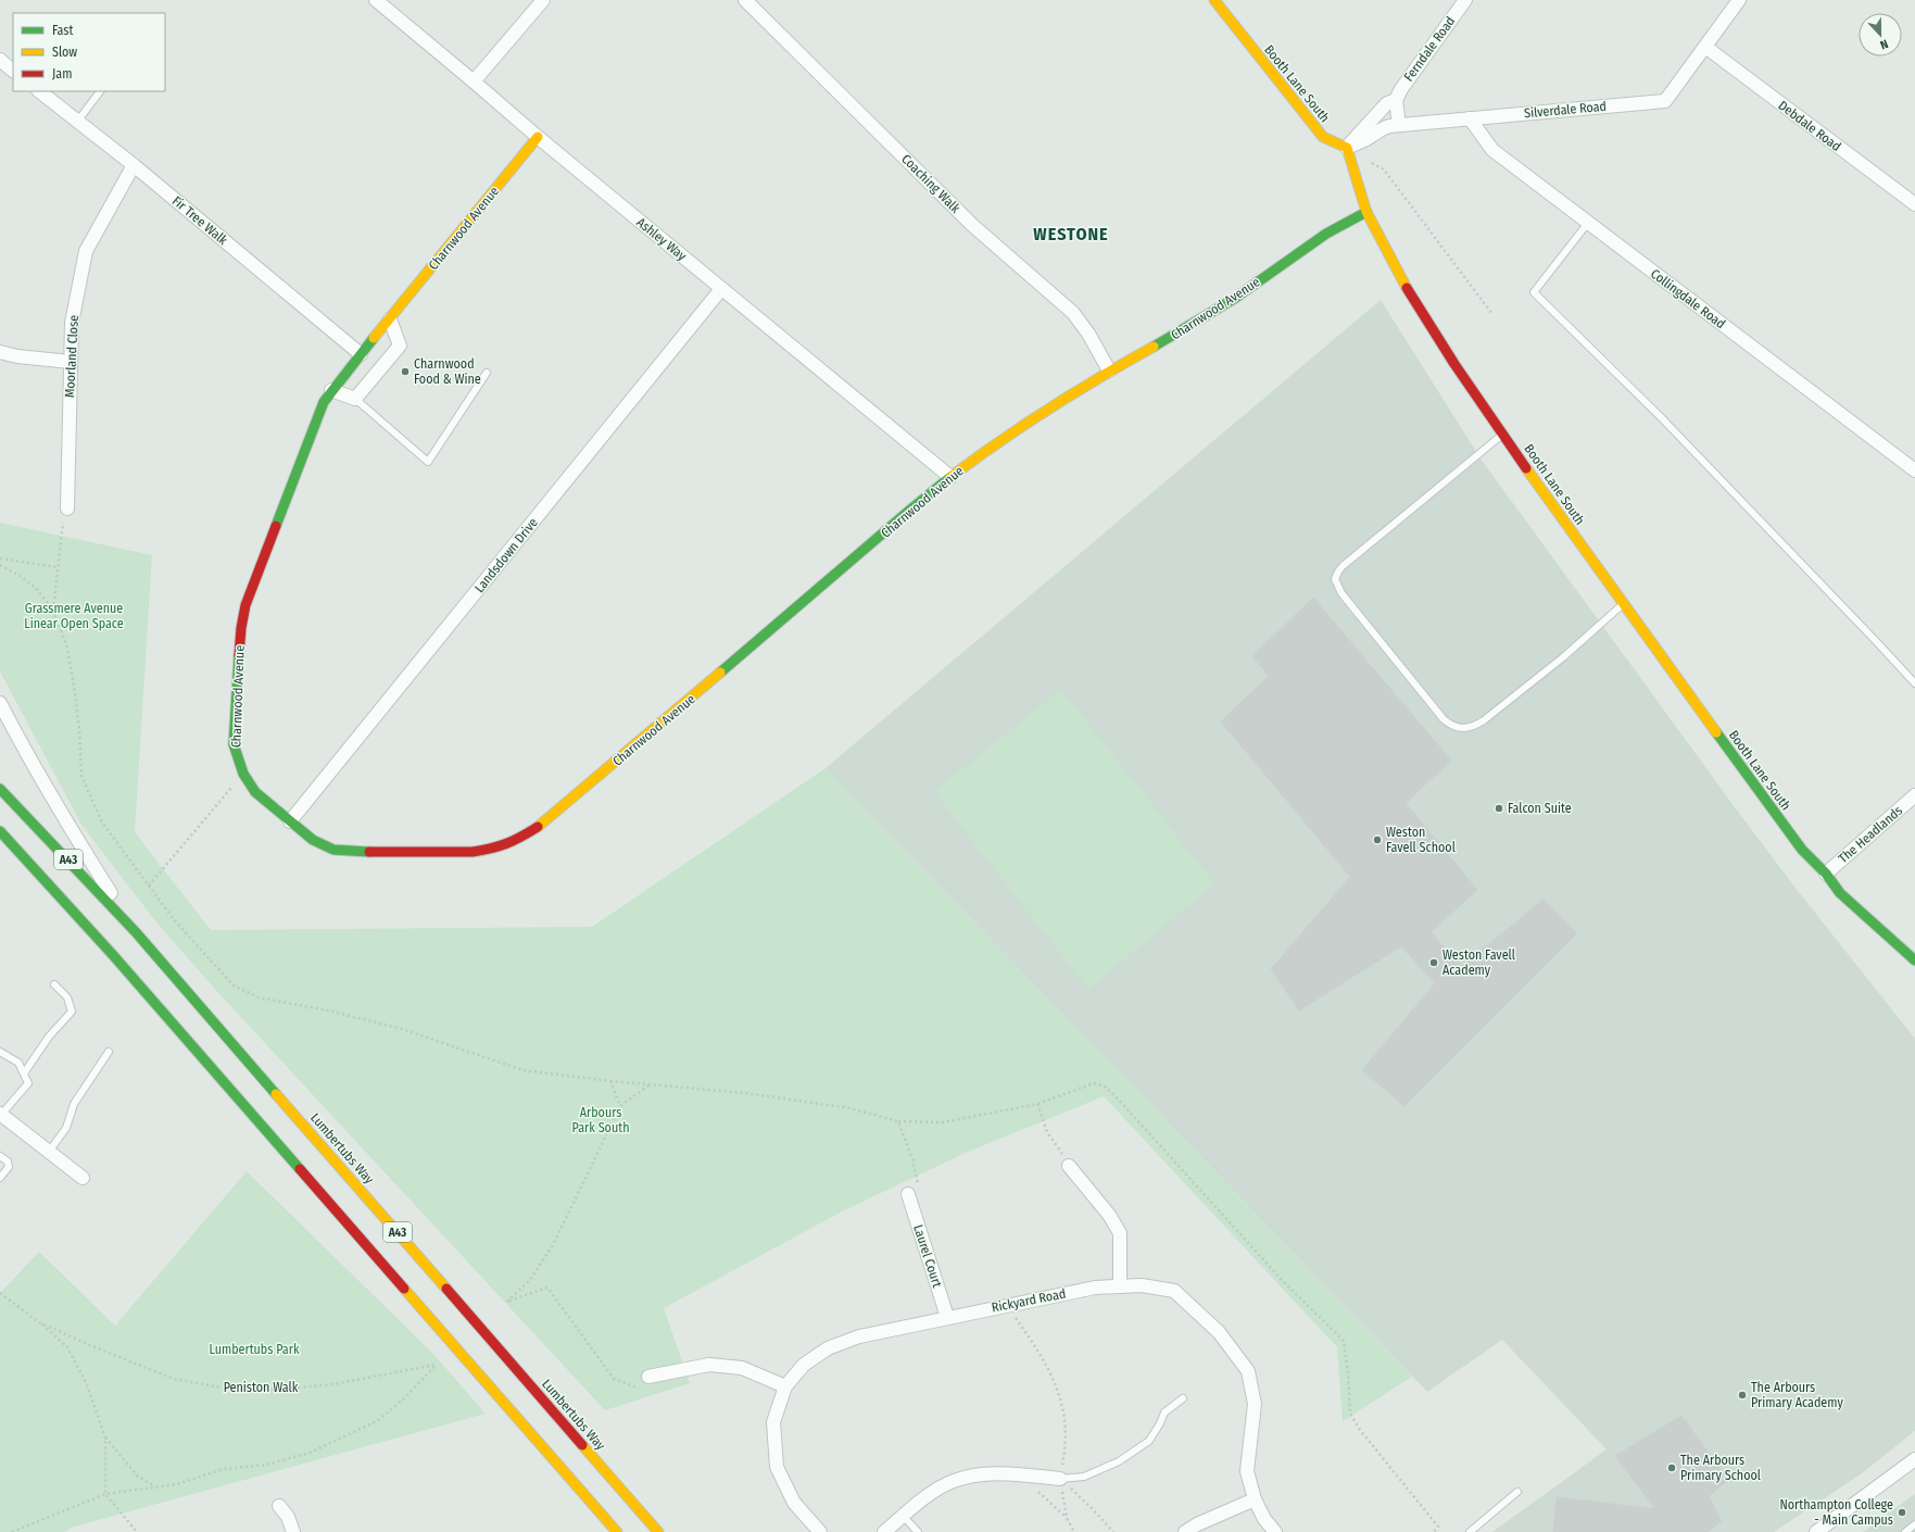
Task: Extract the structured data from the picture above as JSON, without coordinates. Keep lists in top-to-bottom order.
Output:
{
  "streets": {
    "main road": [
      "Booth Lane South",
      "Charnwood Avenue",
      "A43",
      "Lumbertubs Way"
    ],
    "street": [
      "Ferndale Road",
      "Silverdale Road",
      "Debdale Road",
      "Coaching Walk",
      "Fir Tree Walk",
      "Ashley Way",
      "Collingdale Road",
      "Moorland Close",
      "Landsdown Drive",
      "The Headlands",
      "Laurel Court",
      "Rickyard Road"
    ],
    "path": ["Peniston Walk"]
  },
  "crossings": [
    ["Ferndale Road", "Booth Lane South"],
    ["Ferndale Road", "Silverdale Road"],
    ["Booth Lane South", "Silverdale Road"],
    ["Booth Lane South", "Charnwood Avenue"],
    ["Booth Lane South", "The Headlands"],
    ["Silverdale Road", "Debdale Road"],
    ["Silverdale Road", "Collingdale Road"],
    ["Coaching Walk", "Charnwood Avenue"],
    ["Fir Tree Walk", "Charnwood Avenue"],
    ["Fir Tree Walk", "Moorland Close"],
    ["Charnwood Avenue", "Ashley Way"],
    ["Charnwood Avenue", "Landsdown Drive"],
    ["Ashley Way", "Landsdown Drive"],
    ["Laurel Court", "Rickyard Road"]
  ],
  "districts": ["WESTONE"],
  "parks": ["Grassmere Avenue Linear Open Space", "Arbours Park South", "Lumbertubs Park"],
  "places": [
    "Charnwood Food & Wine",
    "Falcon Suite",
    "Weston Favell School",
    "Weston Favell Academy",
    "The Arbours Primary Academy",
    "The Arbours Primary School",
    "Northampton College - Main Campus"
  ],
  "legend": ["Fast", "Slow", "Jam"],
  "north": "bottom"
}
